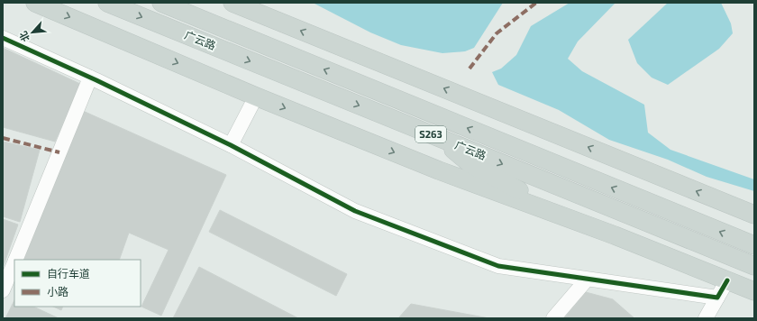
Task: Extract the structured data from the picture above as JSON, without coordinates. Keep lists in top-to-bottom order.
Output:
{
  "streets": {
    "main road": ["广云路", "S263"]
  },
  "legend": ["自行车道", "小路"],
  "north": "bottom left"
}
